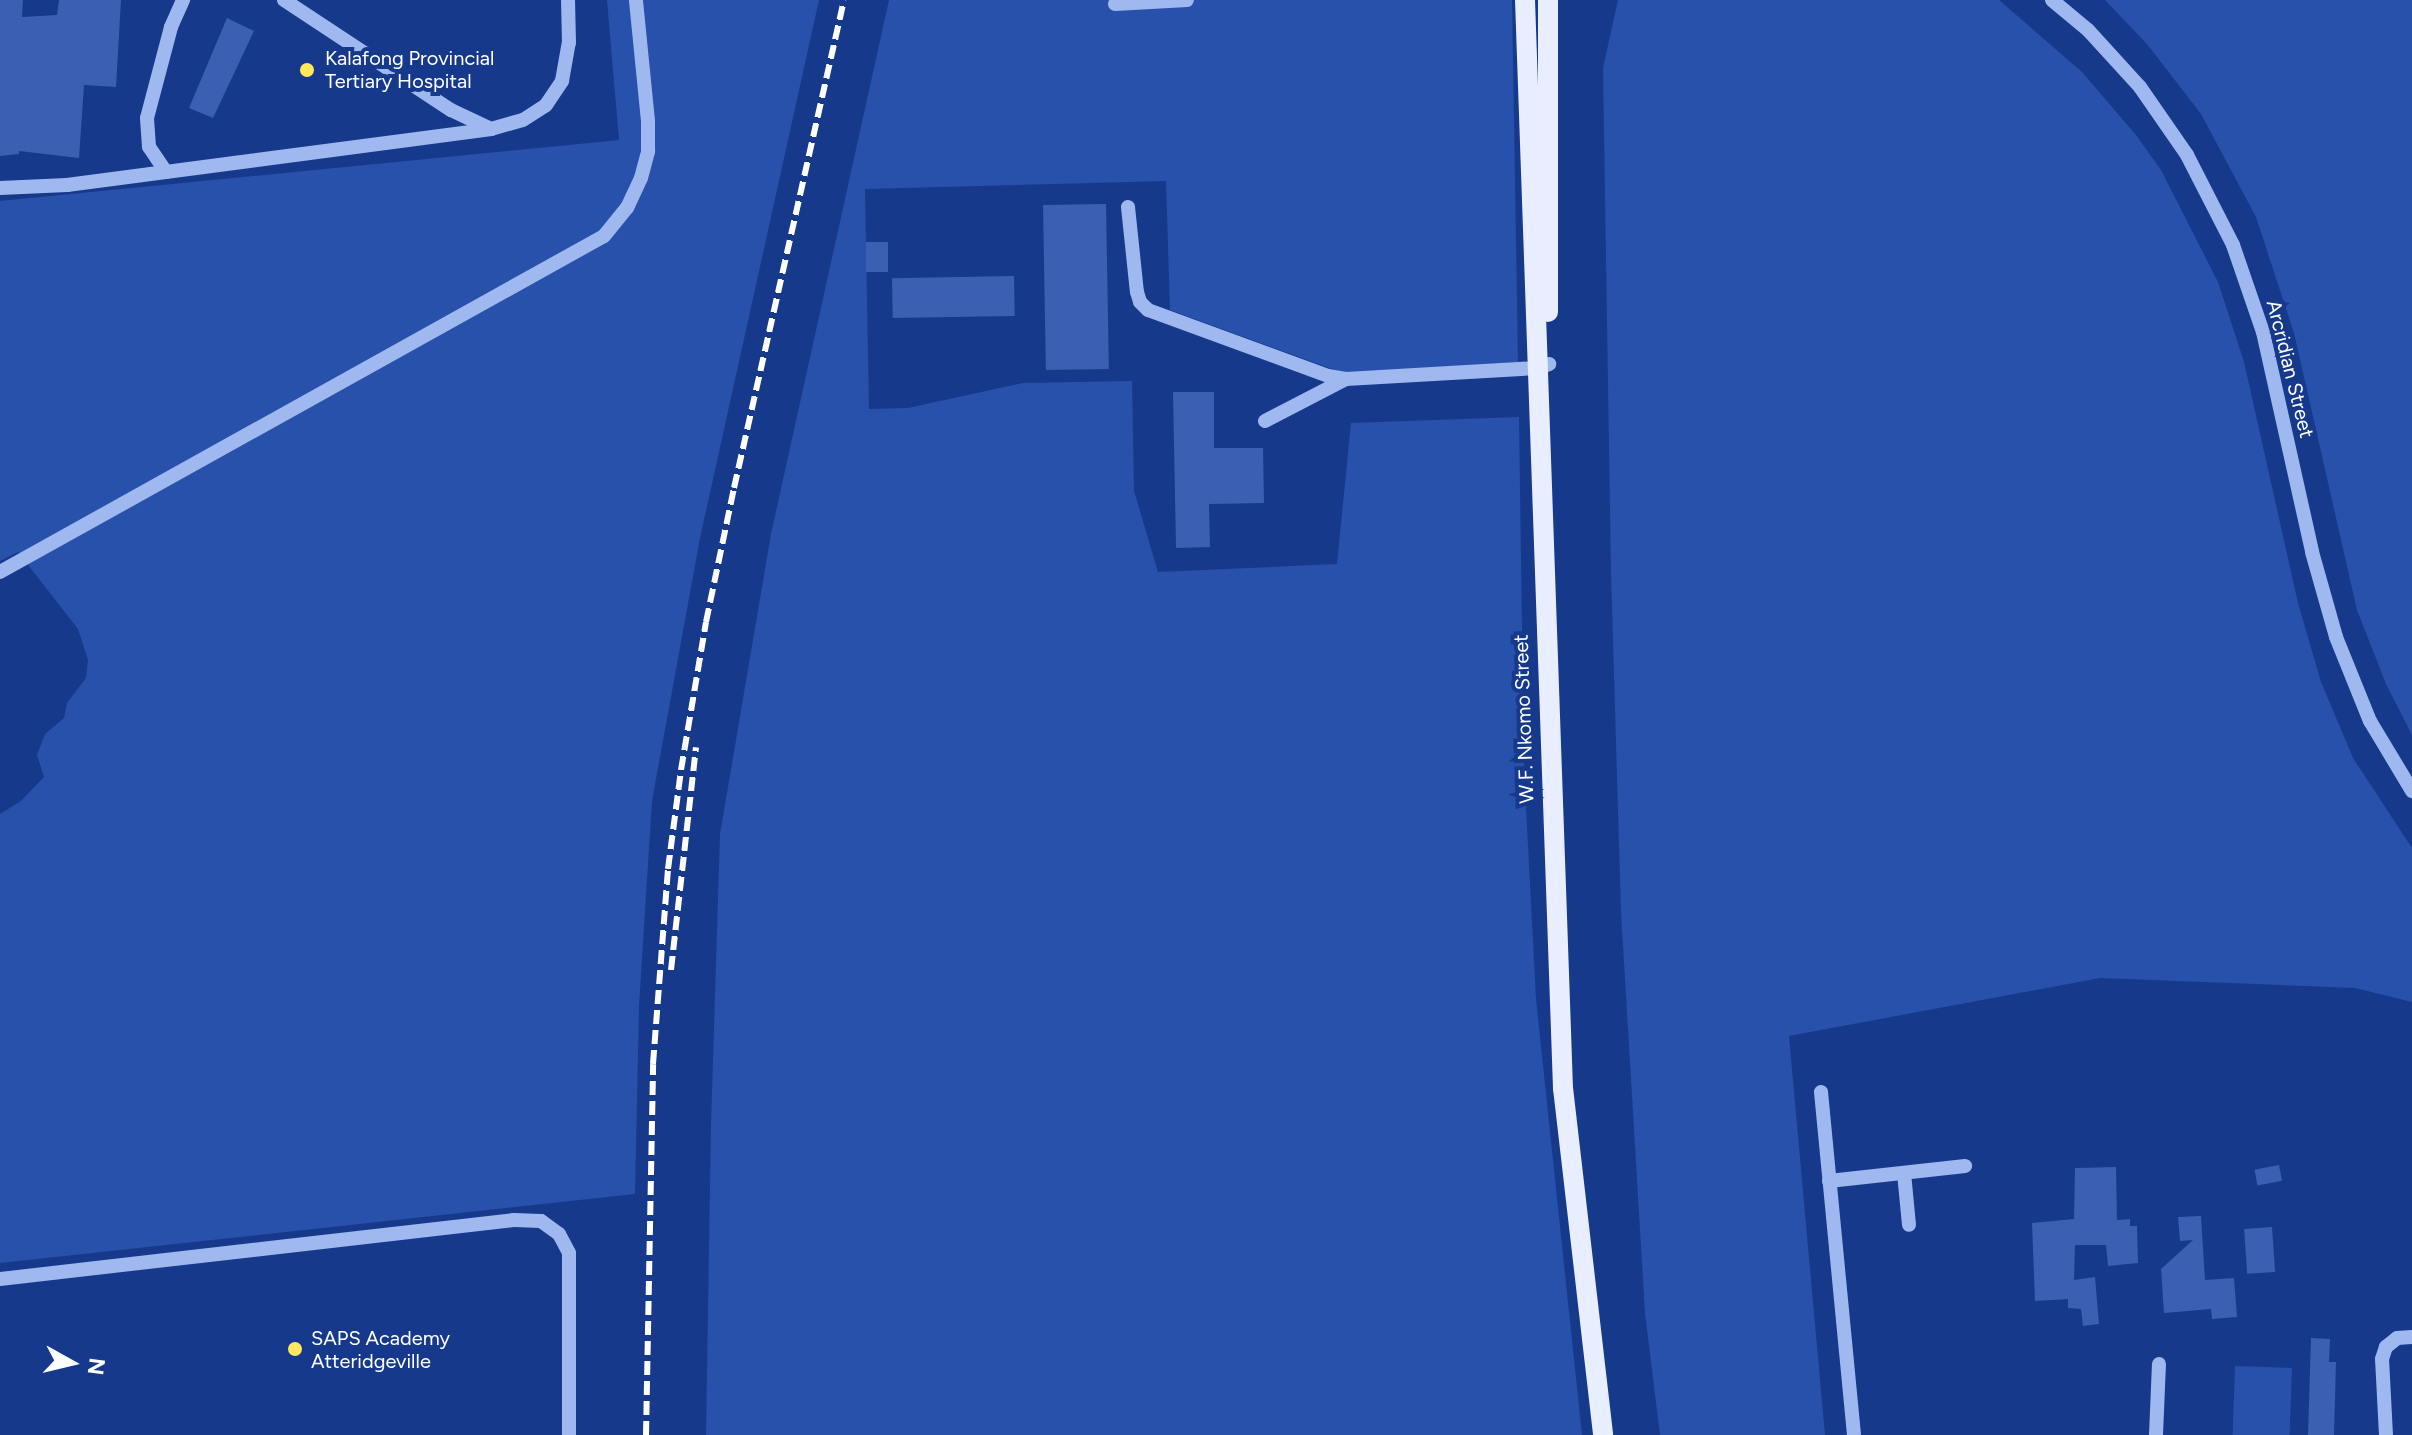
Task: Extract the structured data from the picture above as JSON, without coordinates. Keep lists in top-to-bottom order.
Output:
{
  "streets": {
    "main road": ["W.F. Nkomo Street"],
    "street": ["Arcridian Street"]
  },
  "places": ["Kalafong Provincial Tertiary Hospital", "SAPS Academy Atteridgeville"],
  "north": "right"
}
